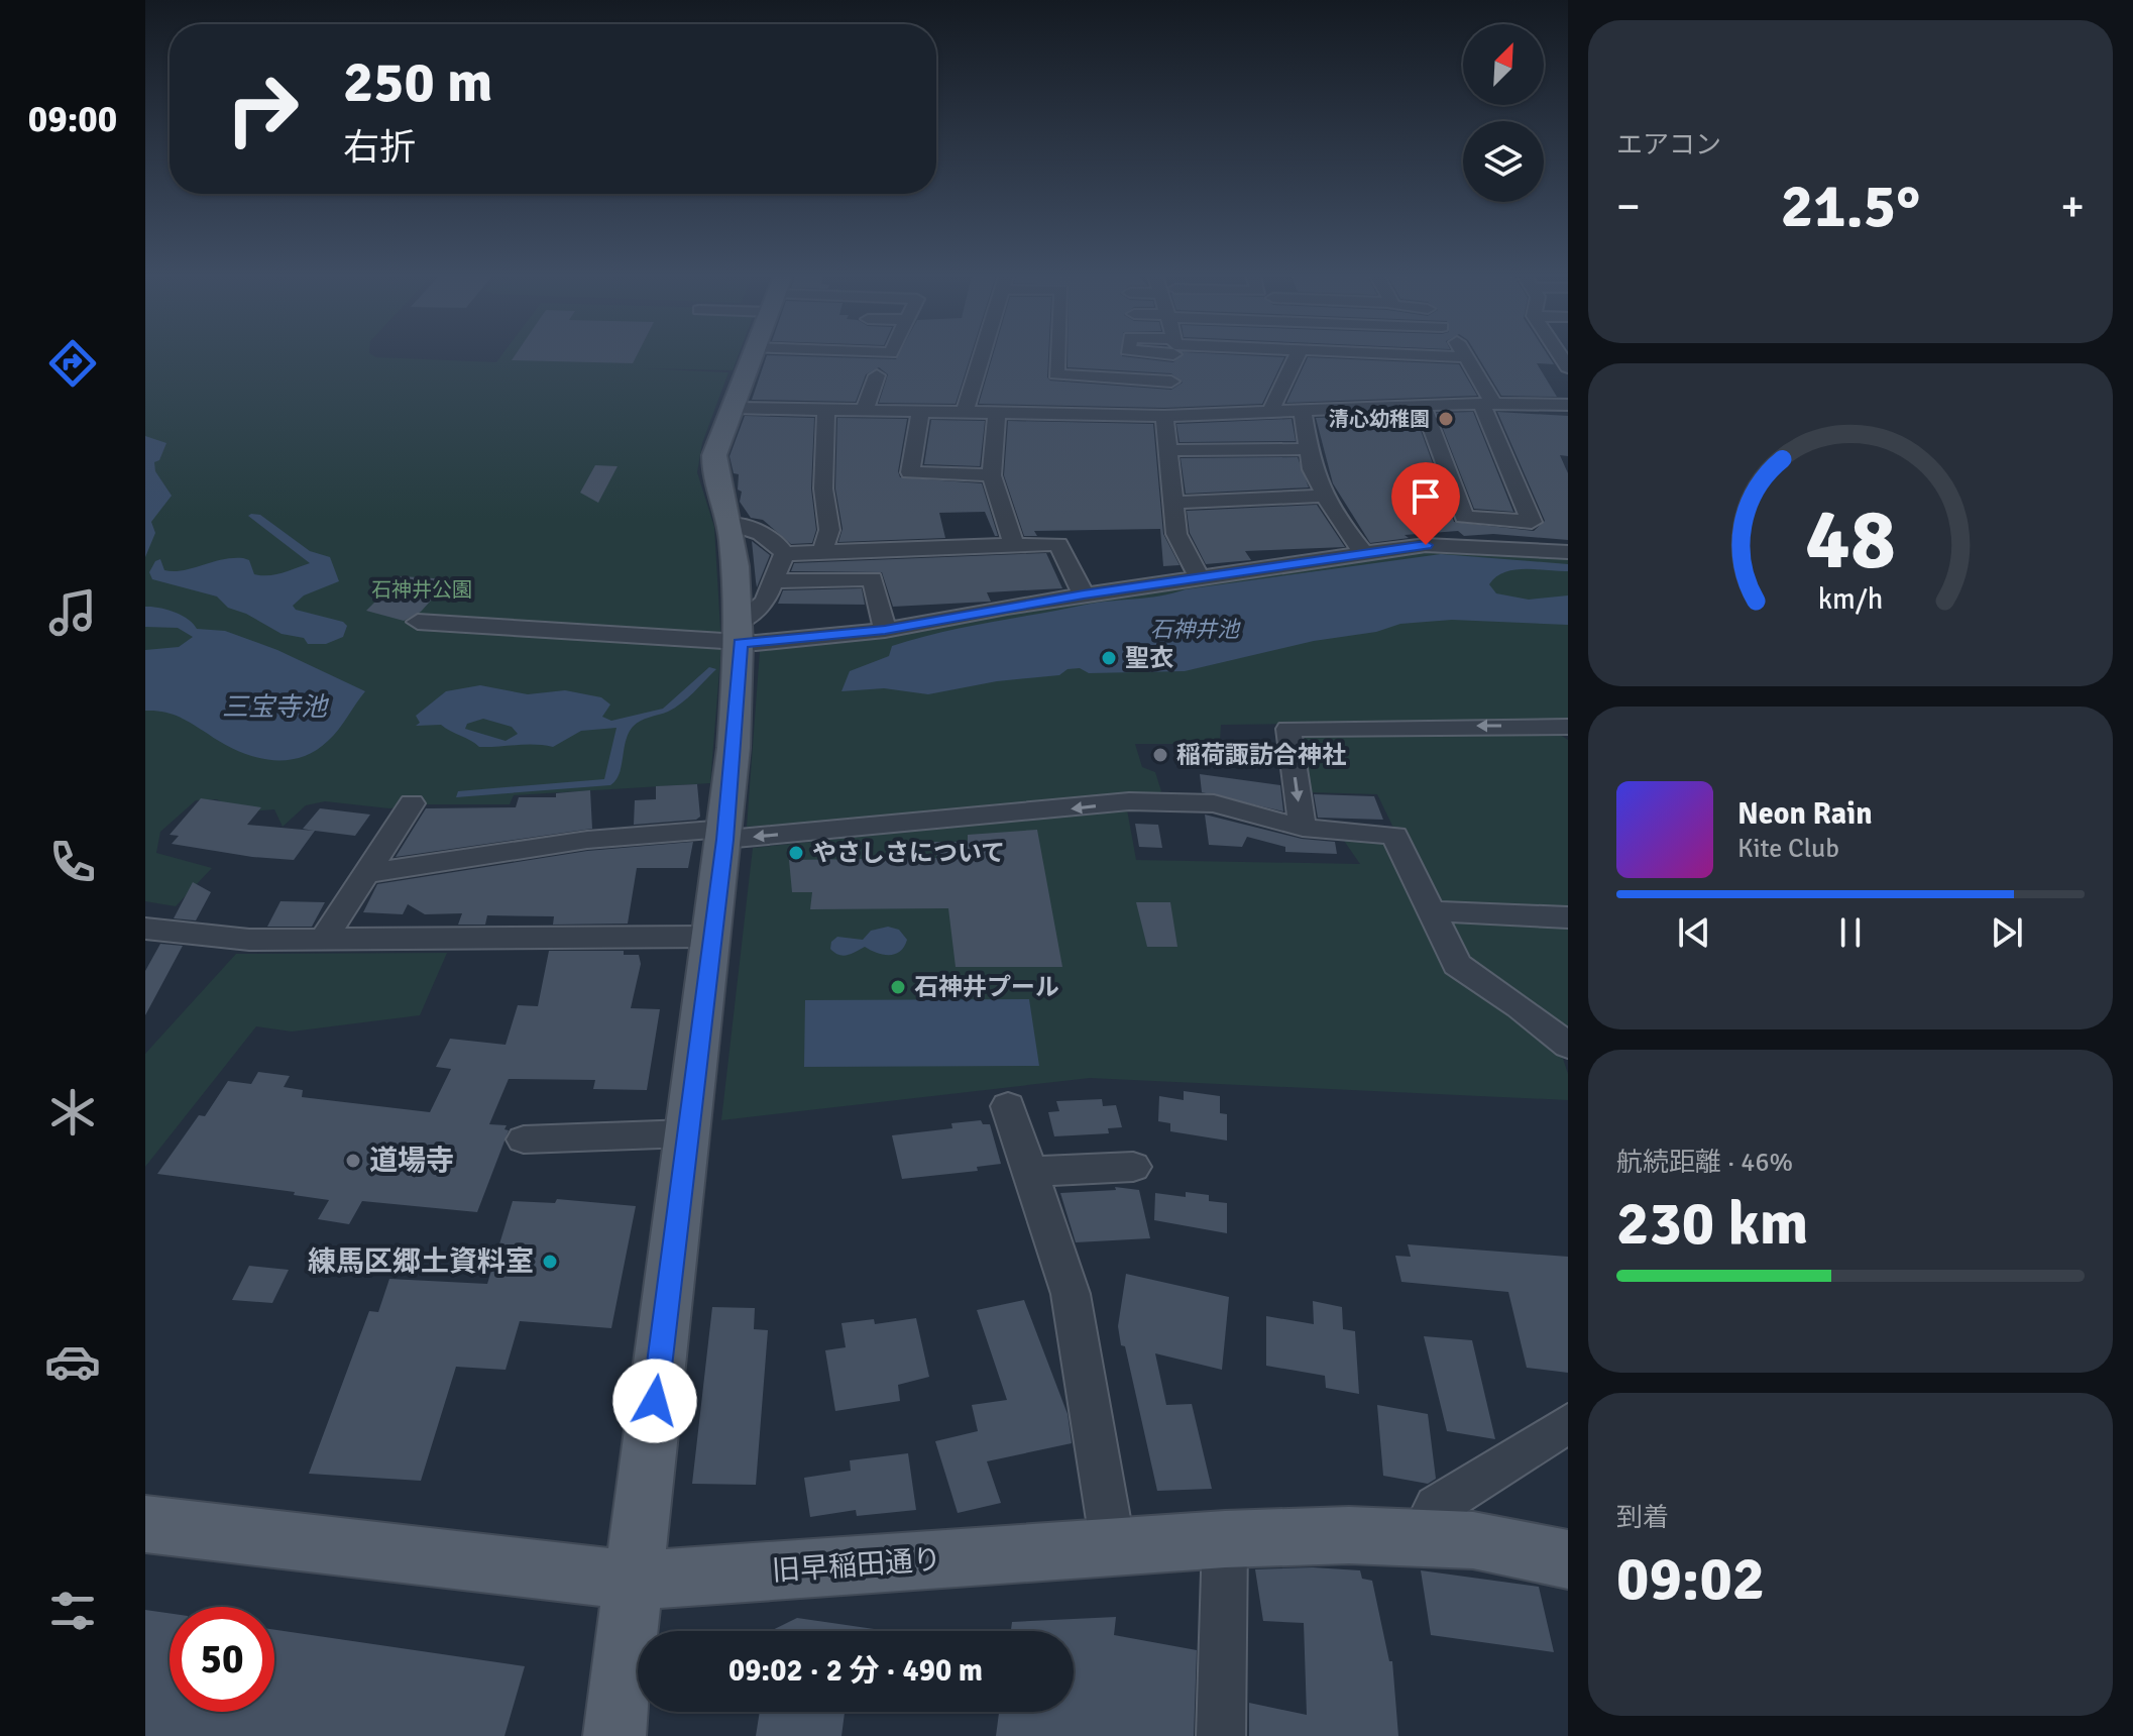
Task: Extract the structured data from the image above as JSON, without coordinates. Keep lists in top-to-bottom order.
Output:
{
  "streets": {
    "main road": ["旧早稲田通り"]
  },
  "water": ["石神井池", "三宝寺池"],
  "parks": ["石神井公園"],
  "places": [
    "清心幼稚園",
    "聖衣",
    "稲荷諏訪合神社",
    "やさしさについて",
    "石神井プール",
    "道場寺",
    "練馬区郷土資料室"
  ],
  "north": "top right",
  "page": {
    "tabs": "09:00",
    "tile": [
      "エアコン",
      ["航続距離 · 46%", "230 km"],
      ["到着", "09:02"]
    ],
    "turn": ["250 m", "右折"],
    "heat": ["−", "21.5°", "+"],
    "song": ["Neon Rain", "Kite Club"],
    "limit": "50",
    "trip": "09:02 · 2 分 · 490 m",
    "gauge": ["48", "km/h"]
  }
}
